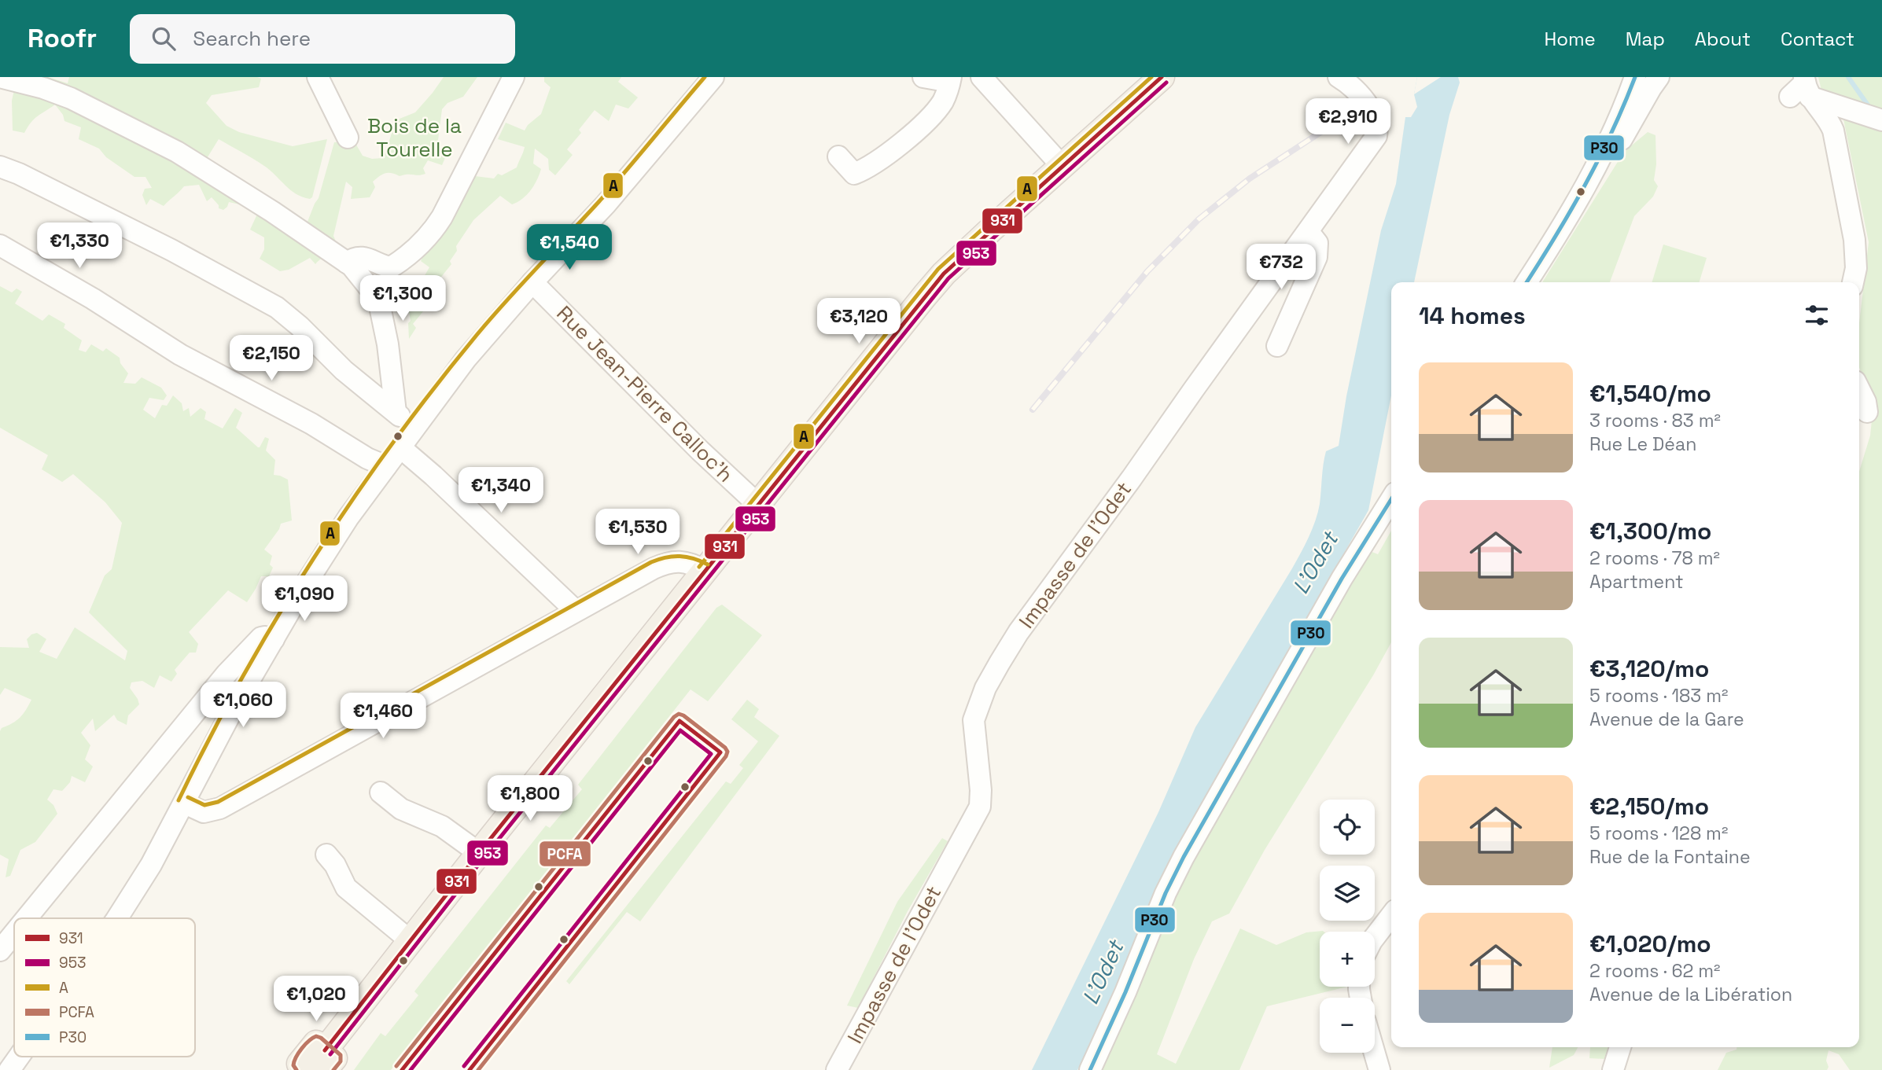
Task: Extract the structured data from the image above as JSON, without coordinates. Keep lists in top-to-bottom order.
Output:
{
  "streets": {
    "street": ["Rue Jean-Pierre Calloc'h", "Impasse de l'Odet"]
  },
  "water": ["L'Odet"],
  "parks": ["Bois de la Tourelle"],
  "lines": [
    "transit line 931",
    "transit line A",
    "transit line P30",
    "transit line 953",
    "transit line PCFA"
  ],
  "legend": [
    "931",
    "953",
    "A",
    "PCFA",
    "P30"
  ],
  "page": {
    "header": "Roofr",
    "search": "Search here",
    "nav": [
      "Home",
      "Map",
      "About",
      "Contact"
    ],
    "price": [
      "€2,910",
      "€1,330",
      "€1,540",
      "€732",
      "€1,300",
      "€3,120",
      "€2,150",
      "€1,340",
      "€1,530",
      "€1,090",
      "€1,060",
      "€1,460",
      "€1,800",
      "€1,020"
    ],
    "heading": "14 homes",
    "list": [
      {
        "name": "€1,540/mo",
        "note": "3 rooms · 83 m² · Rue Le Déan"
      },
      {
        "name": "€1,300/mo",
        "note": "2 rooms · 78 m² · Apartment"
      },
      {
        "name": "€3,120/mo",
        "note": "5 rooms · 183 m² · Avenue de la Gare"
      },
      {
        "name": "€2,150/mo",
        "note": "5 rooms · 128 m² · Rue de la Fontaine"
      },
      {
        "name": "€1,020/mo",
        "note": "2 rooms · 62 m² · Avenue de la Libération"
      }
    ],
    "map_buttons": ["+", "−"]
  }
}
